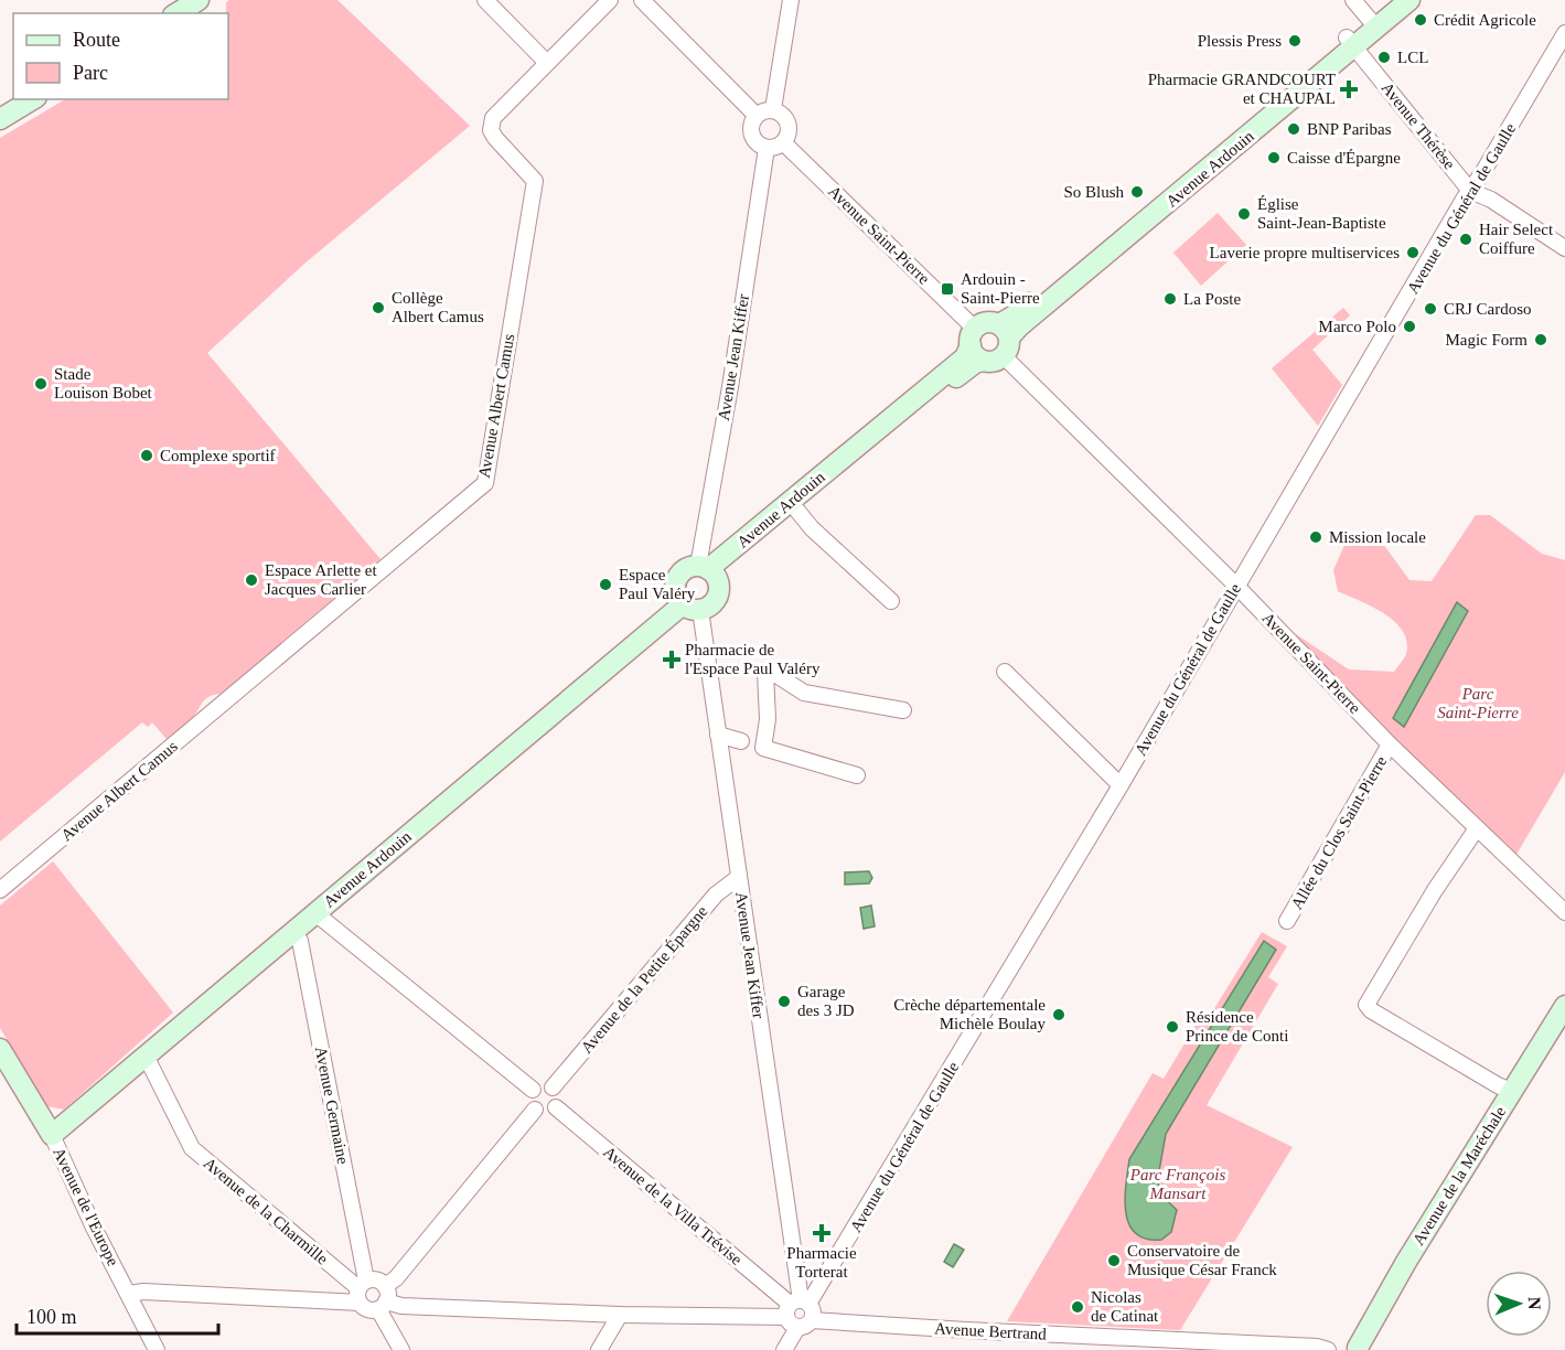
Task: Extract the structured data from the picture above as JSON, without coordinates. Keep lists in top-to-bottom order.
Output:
{
  "streets": {
    "street": [
      "Avenue Thérèse",
      "Avenue Ardouin",
      "Avenue du Général de Gaulle",
      "Avenue Saint-Pierre",
      "Avenue Jean Kiffer",
      "Avenue Albert Camus",
      "Allée du Clos Saint-Pierre",
      "Avenue de la Petite Épargne",
      "Avenue Germaine",
      "Avenue de la Maréchale",
      "Avenue de la Villa Trévise",
      "Avenue de l'Europe",
      "Avenue de la Charmille",
      "Avenue Bertrand"
    ]
  },
  "crossings": [
    ["Avenue Thérèse", "Avenue Ardouin"],
    ["Avenue Thérèse", "Avenue du Général de Gaulle"],
    ["Avenue Ardouin", "Avenue Saint-Pierre"],
    ["Avenue Ardouin", "Avenue Jean Kiffer"],
    ["Avenue Ardouin", "Avenue Germaine"],
    ["Avenue Ardouin", "Avenue de l'Europe"],
    ["Avenue Ardouin", "Avenue de la Charmille"],
    ["Avenue du Général de Gaulle", "Avenue Saint-Pierre"],
    ["Avenue du Général de Gaulle", "Avenue Jean Kiffer"],
    ["Avenue du Général de Gaulle", "Avenue de la Villa Trévise"],
    ["Avenue Saint-Pierre", "Avenue Jean Kiffer"],
    ["Avenue Saint-Pierre", "Allée du Clos Saint-Pierre"],
    ["Avenue Jean Kiffer", "Avenue de la Petite Épargne"],
    ["Avenue Jean Kiffer", "Avenue de la Villa Trévise"],
    ["Avenue Jean Kiffer", "Avenue Bertrand"],
    ["Avenue de la Petite Épargne", "Avenue de la Villa Trévise"],
    ["Avenue Germaine", "Avenue de la Charmille"],
    ["Avenue de la Villa Trévise", "Avenue Bertrand"]
  ],
  "parks": ["Parc Saint-Pierre", "Parc François Mansart"],
  "places": {
    "other": [
      "Crédit Agricole",
      "Plessis Press",
      "LCL",
      "BNP Paribas",
      "Caisse d'Épargne",
      "So Blush",
      "Église Saint-Jean-Baptiste",
      "Hair Select Coiffure",
      "Laverie propre multiservices",
      "La Poste",
      "Collège Albert Camus",
      "CRJ Cardoso",
      "Marco Polo",
      "Magic Form",
      "Stade Louison Bobet",
      "Complexe sportif",
      "Mission locale",
      "Espace Arlette et Jacques Carlier",
      "Espace Paul Valéry",
      "Garage des 3 JD",
      "Crèche départementale Michèle Boulay",
      "Résidence Prince de Conti",
      "Conservatoire de Musique César Franck",
      "Nicolas de Catinat"
    ],
    "health": ["Pharmacie GRANDCOURT et CHAUPAL", "Pharmacie de l'Espace Paul Valéry", "Pharmacie Torterat"],
    "transit": ["Ardouin - Saint-Pierre"]
  },
  "legend": ["Route", "Parc"],
  "scale_bar": "100 m",
  "north": "right"
}
